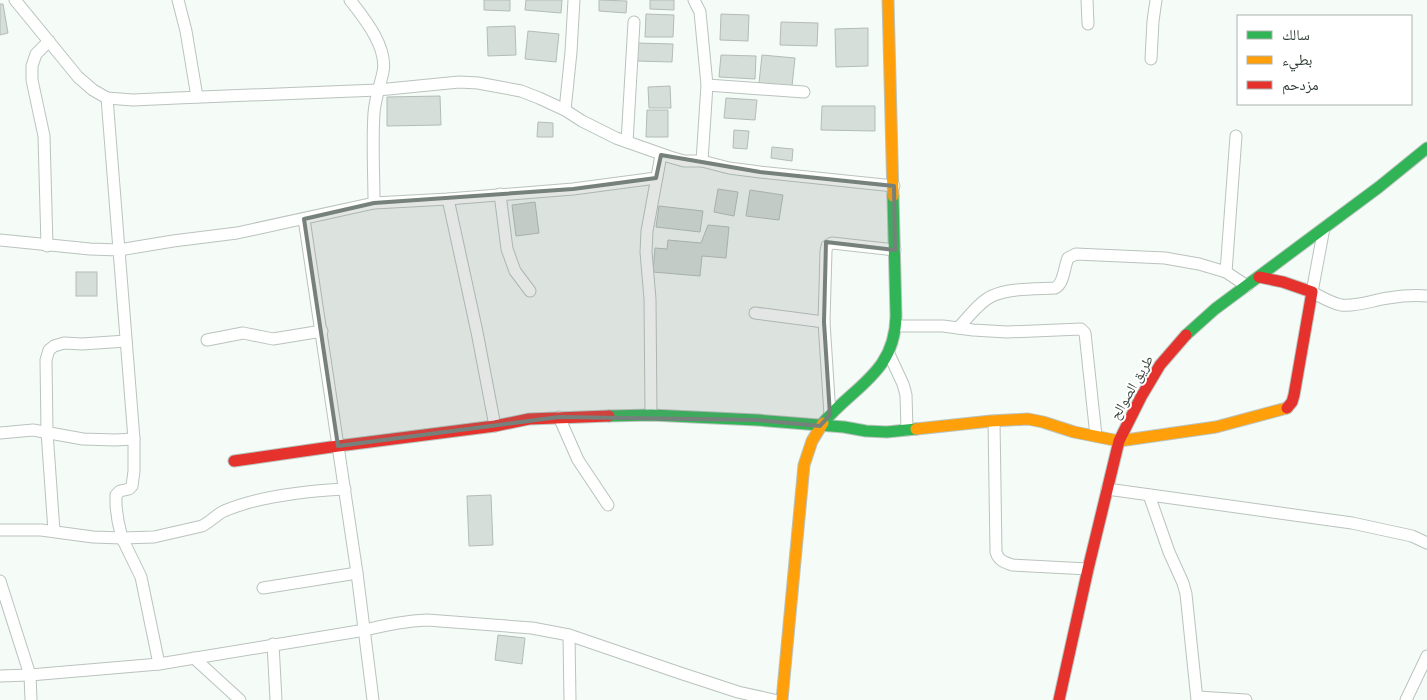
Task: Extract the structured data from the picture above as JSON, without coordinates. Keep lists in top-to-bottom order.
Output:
{
  "streets": {
    "street": ["طريق الصوالح"]
  },
  "legend": ["سالك", "بطيء", "مزدحم"]
}
